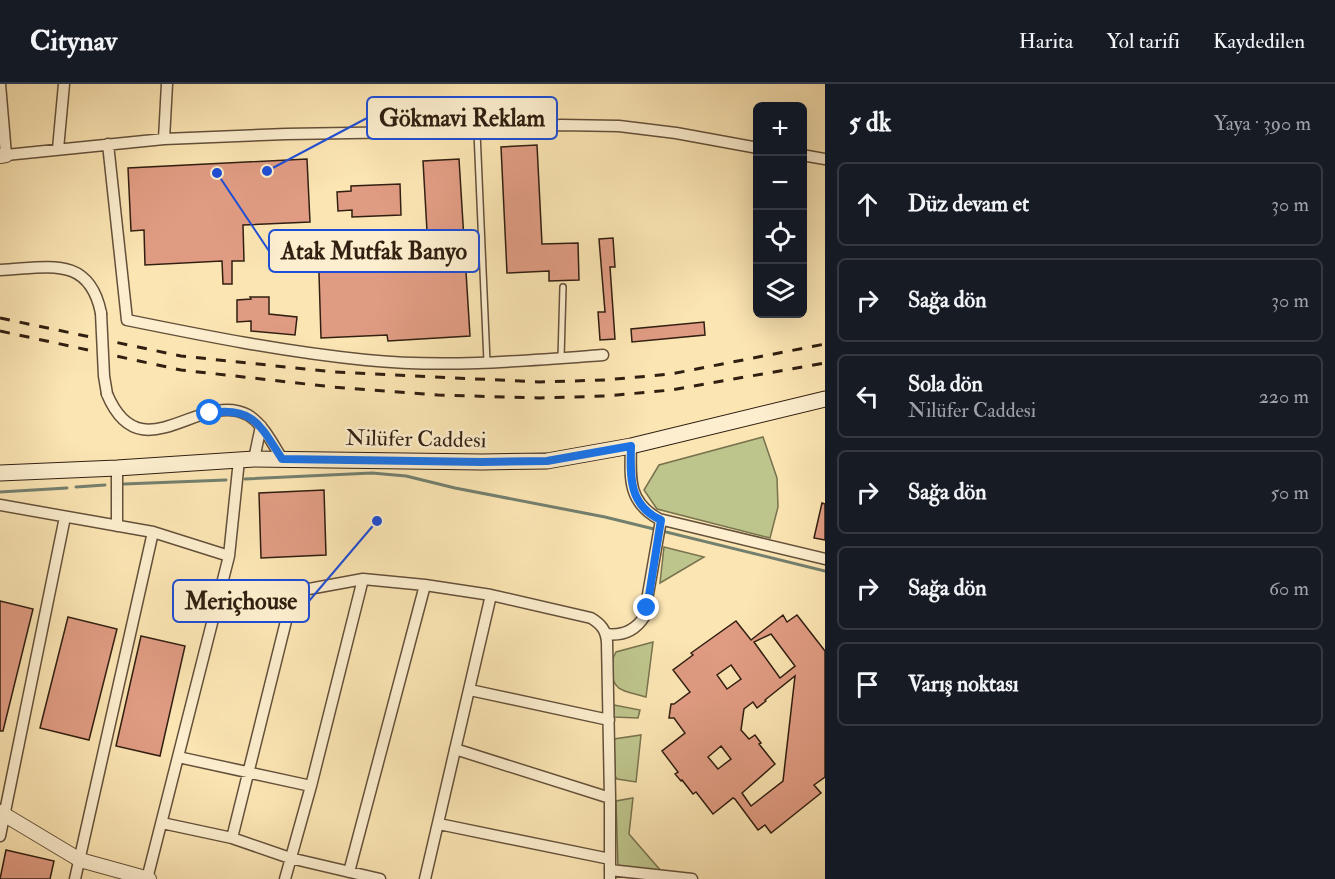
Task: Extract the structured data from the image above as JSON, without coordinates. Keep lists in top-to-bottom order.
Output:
{
  "streets": {
    "main road": ["Nilüfer Caddesi"]
  },
  "places": ["Gökmavi Reklam", "Atak Mutfak Banyo", "Meriçhouse"],
  "page": {
    "header": "Citynav",
    "nav": ["Harita", "Yol tarifi", "Kaydedilen"],
    "heading": ["5 dk", "Yaya · 390 m"],
    "map_buttons": ["+", "−"],
    "list": [
      ["Düz devam et", "30 m"],
      ["Sağa dön", "30 m"],
      ["Sola dön", "Nilüfer Caddesi", "220 m"],
      ["Sağa dön", "50 m"],
      ["Sağa dön", "60 m"],
      "Varış noktası"
    ]
  }
}
